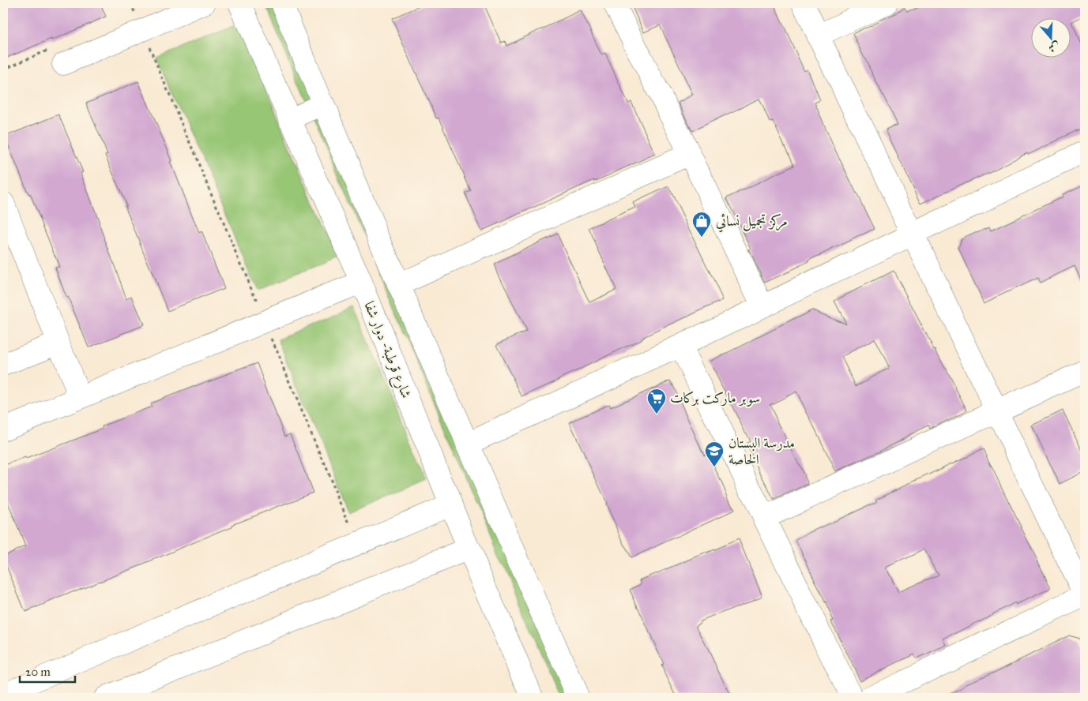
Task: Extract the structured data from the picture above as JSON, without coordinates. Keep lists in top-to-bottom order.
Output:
{
  "streets": {
    "street": ["شارع قرطبة- دوار شفا"]
  },
  "places": {
    "shop": ["مركز تجميل نسائي"],
    "supermarket": ["سوبر ماركت بركات"],
    "school or university": ["مدرسة البستان الخاصة"]
  },
  "scale_bar": "20 m",
  "north": "bottom"
}
